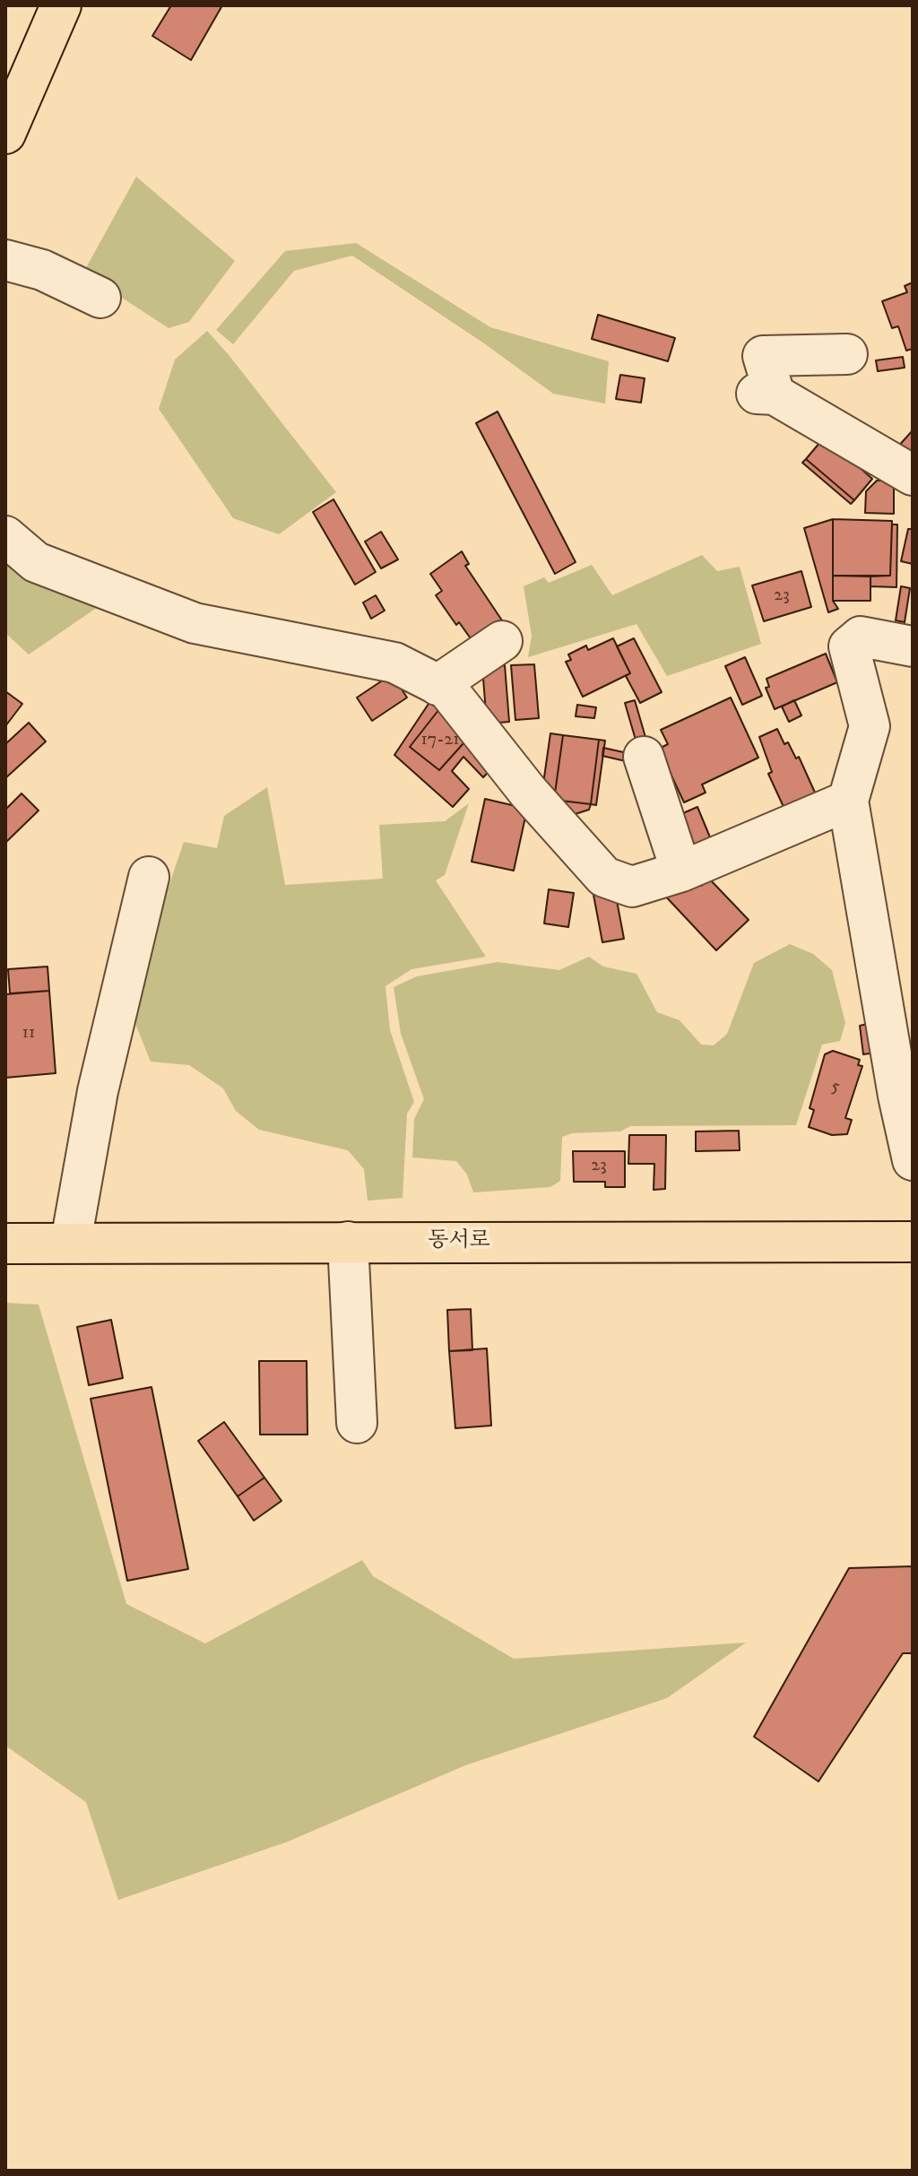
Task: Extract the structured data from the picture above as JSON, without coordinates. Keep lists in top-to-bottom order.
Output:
{
  "streets": {
    "main road": ["동서로"]
  },
  "house_numbers": [
    "23",
    "17-21",
    "11",
    "5",
    "23"
  ]
}
